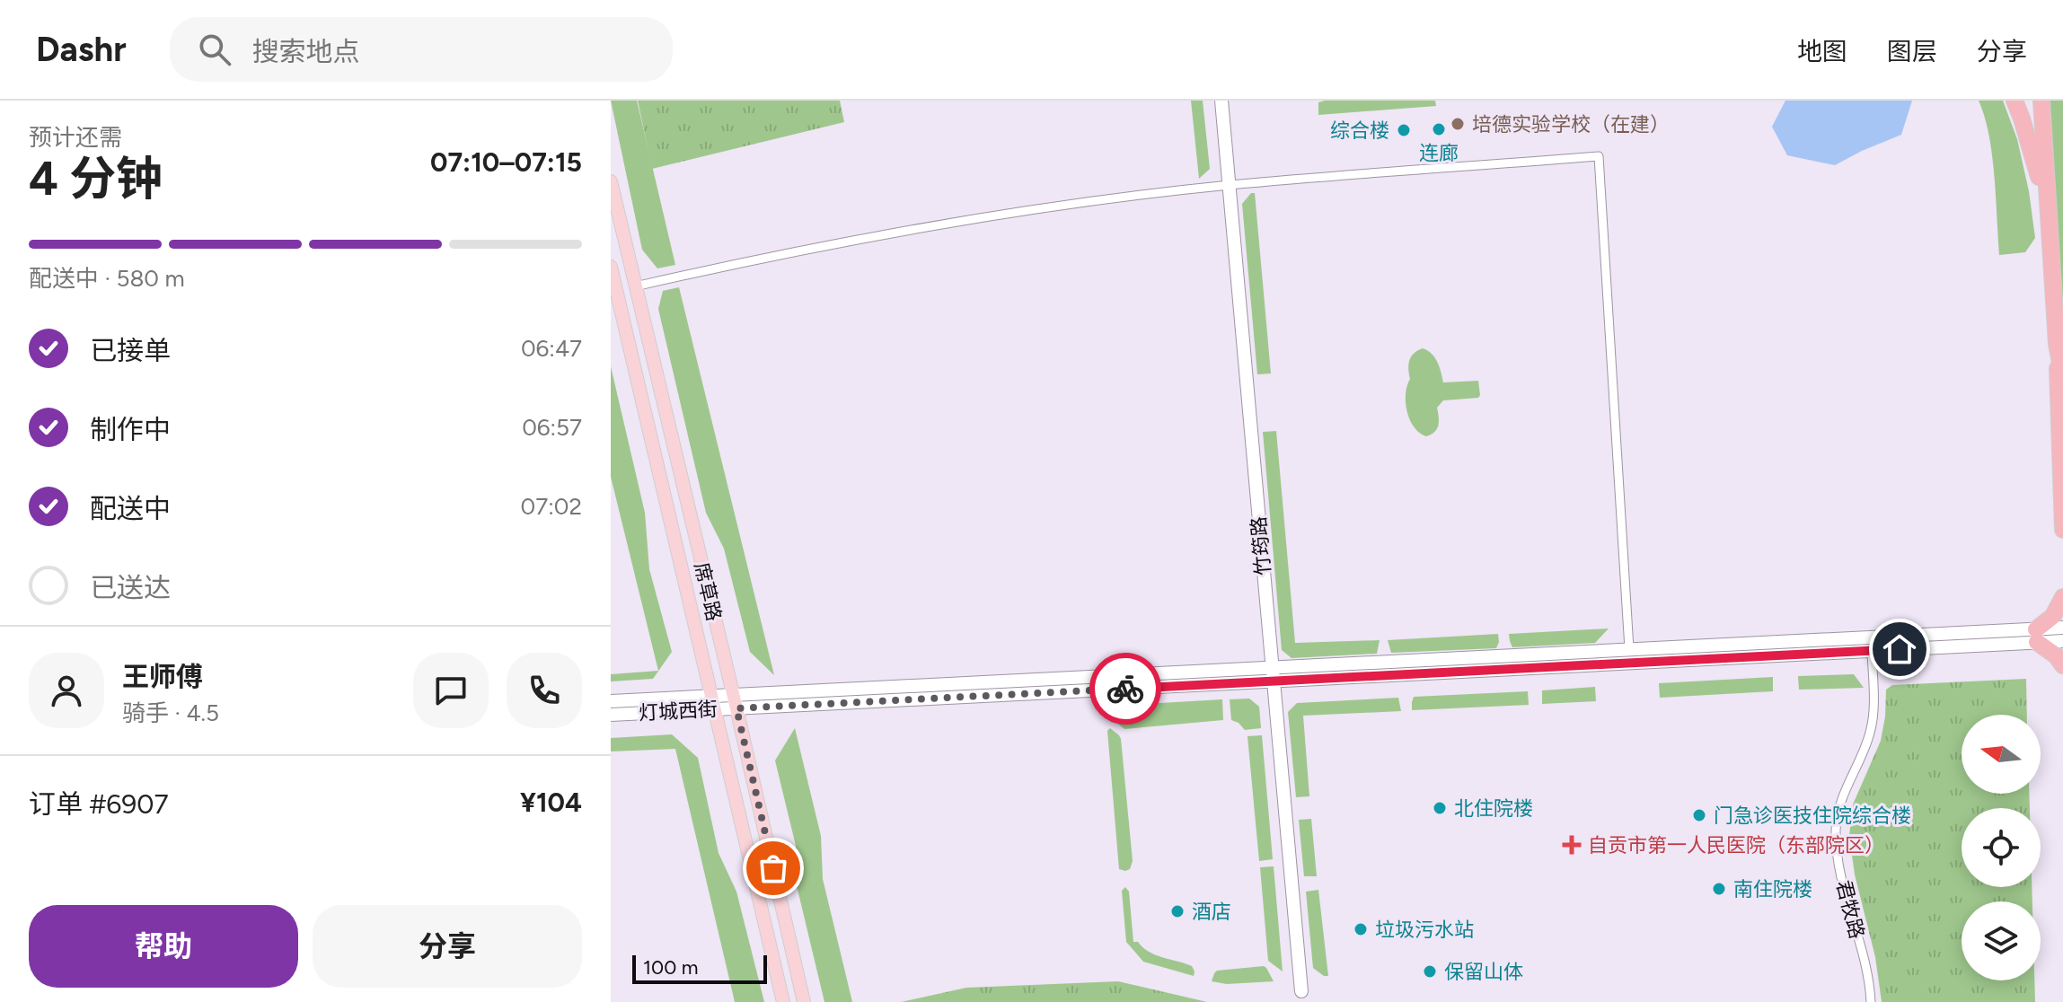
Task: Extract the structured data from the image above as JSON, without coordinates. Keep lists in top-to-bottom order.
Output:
{
  "streets": {
    "main road": ["席草路"],
    "street": ["竹筠路", "灯城西街", "君牧路"]
  },
  "crossings": [
    ["竹筠路", "灯城西街"],
    ["席草路", "灯城西街"],
    ["灯城西街", "君牧路"]
  ],
  "places": {
    "other": [
      "培德实验学校（在建）",
      "连廊",
      "综合楼",
      "北住院楼",
      "门急诊医技住院综合楼",
      "南住院楼",
      "酒店",
      "垃圾污水站",
      "保留山体"
    ],
    "health": ["自贡市第一人民医院（东部院区）"]
  },
  "scale_bar": "100 m",
  "north": "left",
  "page": {
    "header": "Dashr",
    "search": "搜索地点",
    "nav": ["地图", "图层", "分享"],
    "heading": ["4 分钟", "预计还需", "07:10–07:15"],
    "panel": [
      "王师傅",
      "骑手 · 4.5",
      "订单 #6907",
      "¥104"
    ],
    "bar": "配送中 · 580 m",
    "list": [
      ["已接单", "06:47"],
      ["制作中", "06:57"],
      ["配送中", "07:02"],
      "已送达"
    ],
    "buttons": ["帮助", "分享"],
    "scale": "100 m"
  }
}
